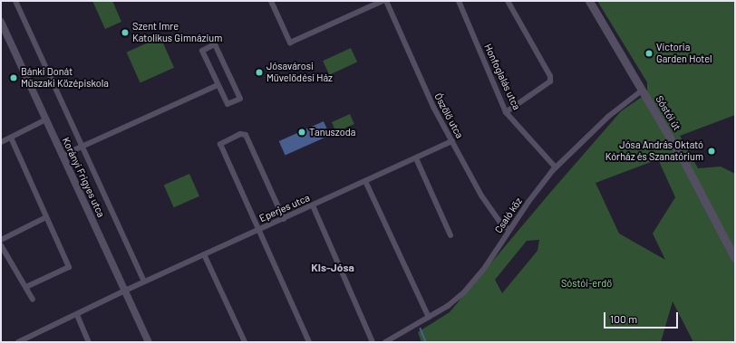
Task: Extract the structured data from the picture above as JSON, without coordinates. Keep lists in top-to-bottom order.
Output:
{
  "streets": {
    "main road": ["Sóstói út"],
    "street": [
      "Honfoglalás utca",
      "Ószőlő utca",
      "Korányi Frigyes utca",
      "Eperjes utca",
      "Csaló köz"
    ]
  },
  "crossings": [
    ["Honfoglalás utca", "Csaló köz"],
    ["Sóstói út", "Csaló köz"],
    ["Ószőlő utca", "Eperjes utca"],
    ["Ószőlő utca", "Csaló köz"],
    ["Korányi Frigyes utca", "Eperjes utca"]
  ],
  "districts": ["KIs-Jósa"],
  "parks": ["Sóstói-erdő"],
  "places": [
    "Szent Imre Katolikus Gimnázium",
    "Victoria Garden Hotel",
    "Jósavárosi Művelődési Ház",
    "Bánki Donát Műszaki Középiskola",
    "Tanuszoda",
    "Jósa András Oktató Kórház és Szanatórium"
  ],
  "scale_bar": "100 m"
}
